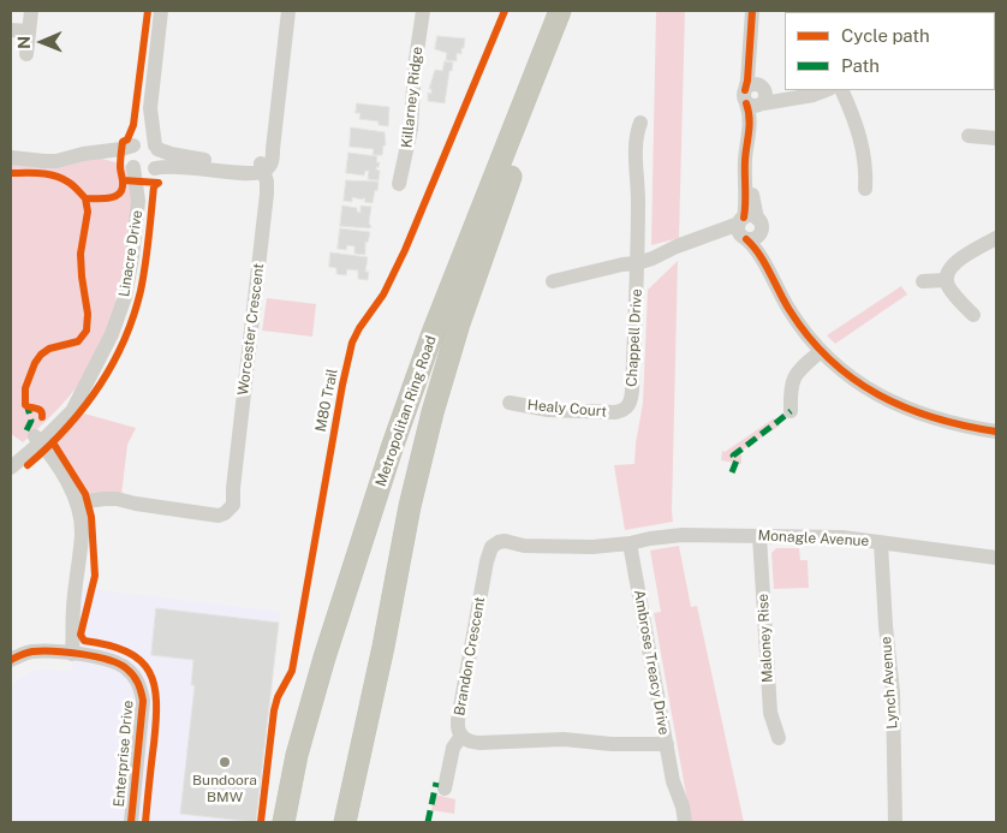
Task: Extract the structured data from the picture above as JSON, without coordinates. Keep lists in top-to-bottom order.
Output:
{
  "streets": {
    "highway": ["Metropolitan Ring Road"],
    "street": [
      "Killarney Ridge",
      "Linacre Drive",
      "Worcester Crescent",
      "Chappell Drive",
      "Healy Court",
      "Monagle Avenue",
      "Maloney Rise",
      "Brandon Crescent",
      "Ambrose Treacy Drive",
      "Lynch Avenue",
      "Enterprise Drive"
    ],
    "cycle path": ["M80 Trail"]
  },
  "crossings": [
    ["Chappell Drive", "Healy Court"],
    ["Monagle Avenue", "Maloney Rise"],
    ["Monagle Avenue", "Brandon Crescent"],
    ["Monagle Avenue", "Ambrose Treacy Drive"],
    ["Monagle Avenue", "Lynch Avenue"],
    ["Brandon Crescent", "Ambrose Treacy Drive"]
  ],
  "places": ["Bundoora BMW"],
  "legend": ["Cycle path", "Path"],
  "north": "left"
}
